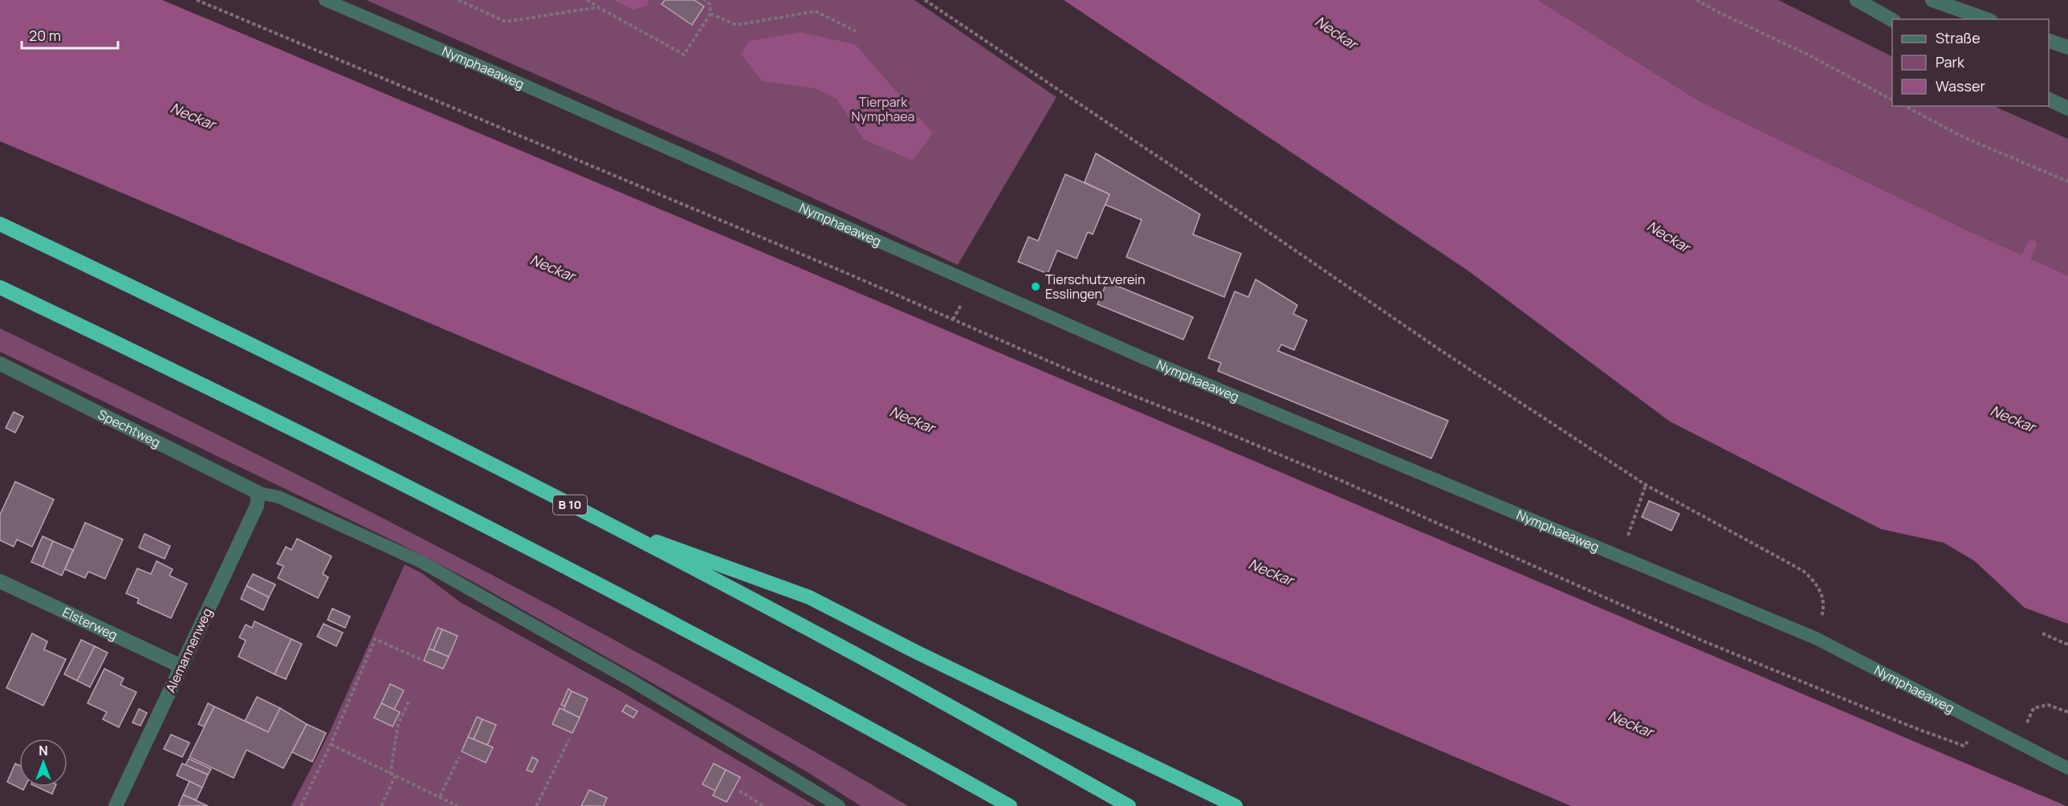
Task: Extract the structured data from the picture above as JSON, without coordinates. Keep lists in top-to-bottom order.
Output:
{
  "streets": {
    "highway": ["B 10"],
    "street": ["Spechtweg", "Elsterweg", "Alemannenweg"],
    "lane": ["Nymphaeaweg"]
  },
  "crossings": [
    ["Spechtweg", "Alemannenweg"],
    ["Elsterweg", "Alemannenweg"]
  ],
  "water": ["Neckar"],
  "parks": ["Tierpark Nymphaea"],
  "places": ["Tierschutzverein Esslingen"],
  "legend": ["Straße", "Park", "Wasser"],
  "scale_bar": "20 m",
  "north": "top"
}
